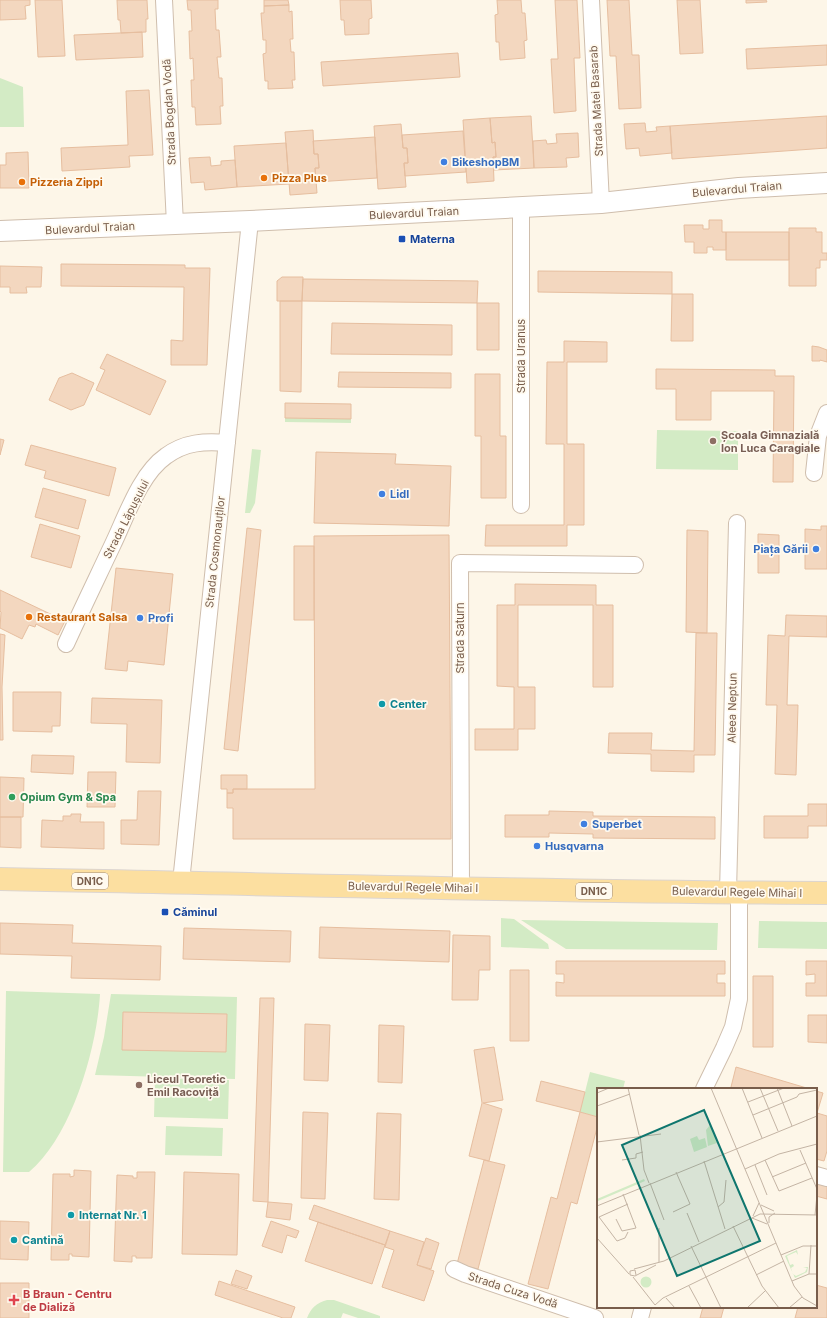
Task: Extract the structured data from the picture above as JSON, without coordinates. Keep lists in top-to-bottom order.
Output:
{
  "streets": {
    "main road": ["DN1C", "Bulevardul Regele Mihai I"],
    "street": [
      "Strada Matei Basarab",
      "Strada Bogdan Vodă",
      "Bulevardul Traian",
      "Strada Uranus",
      "Strada Lăpușului",
      "Strada Cosmonauților",
      "Strada Saturn",
      "Aleea Neptun",
      "Strada Cuza Vodă"
    ]
  },
  "crossings": [
    ["Strada Matei Basarab", "Bulevardul Traian"],
    ["Strada Bogdan Vodă", "Bulevardul Traian"],
    ["Bulevardul Traian", "Strada Uranus"],
    ["Bulevardul Traian", "Strada Cosmonauților"],
    ["Strada Lăpușului", "Strada Cosmonauților"],
    ["Strada Cosmonauților", "Bulevardul Regele Mihai I"],
    ["Strada Saturn", "Bulevardul Regele Mihai I"],
    ["Aleea Neptun", "Bulevardul Regele Mihai I"]
  ],
  "places": {
    "other": [
      "BikeshopBM",
      "Pizza Plus",
      "Pizzeria Zippi",
      "Școala Gimnazială Ion Luca Caragiale",
      "Lidl",
      "Piața Gării",
      "Restaurant Salsa",
      "Profi",
      "Center",
      "Opium Gym & Spa",
      "Superbet",
      "Husqvarna",
      "Liceul Teoretic Emil Racoviță",
      "Internat Nr. 1",
      "Cantină"
    ],
    "transit": ["Materna", "Căminul"],
    "health": ["B Braun - Centru de Dializă"]
  }
}
